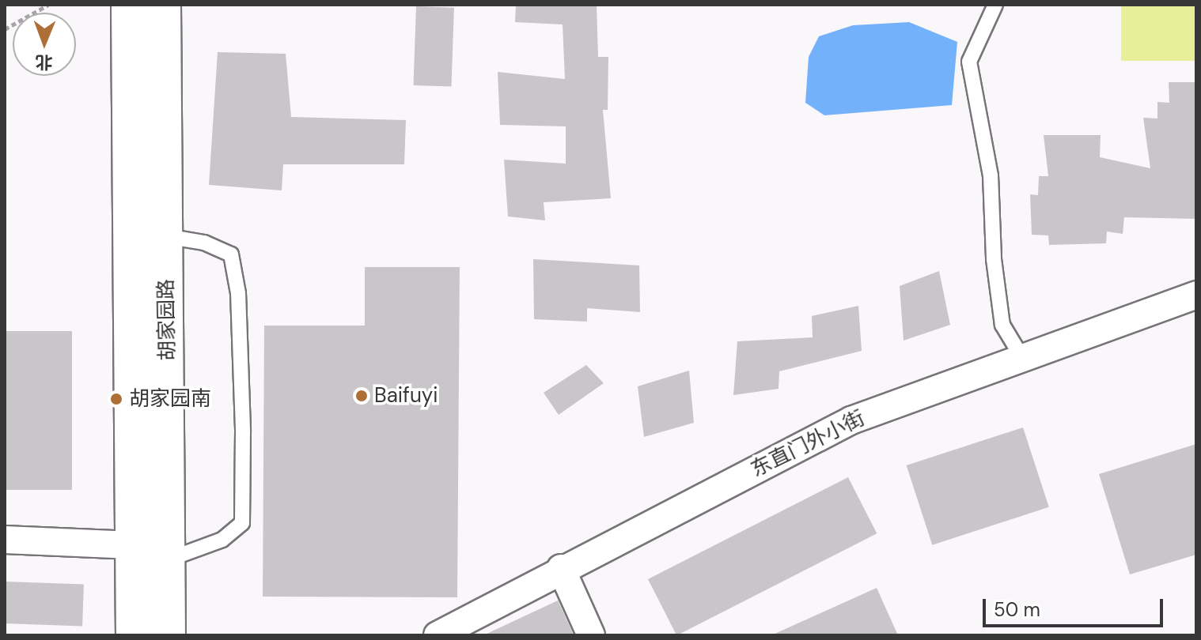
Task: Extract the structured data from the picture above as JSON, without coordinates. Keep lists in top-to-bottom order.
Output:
{
  "streets": {
    "street": ["胡家园路", "东直门外小街"]
  },
  "places": ["Baifuyi", "胡家园南"],
  "scale_bar": "50 m",
  "north": "bottom"
}
